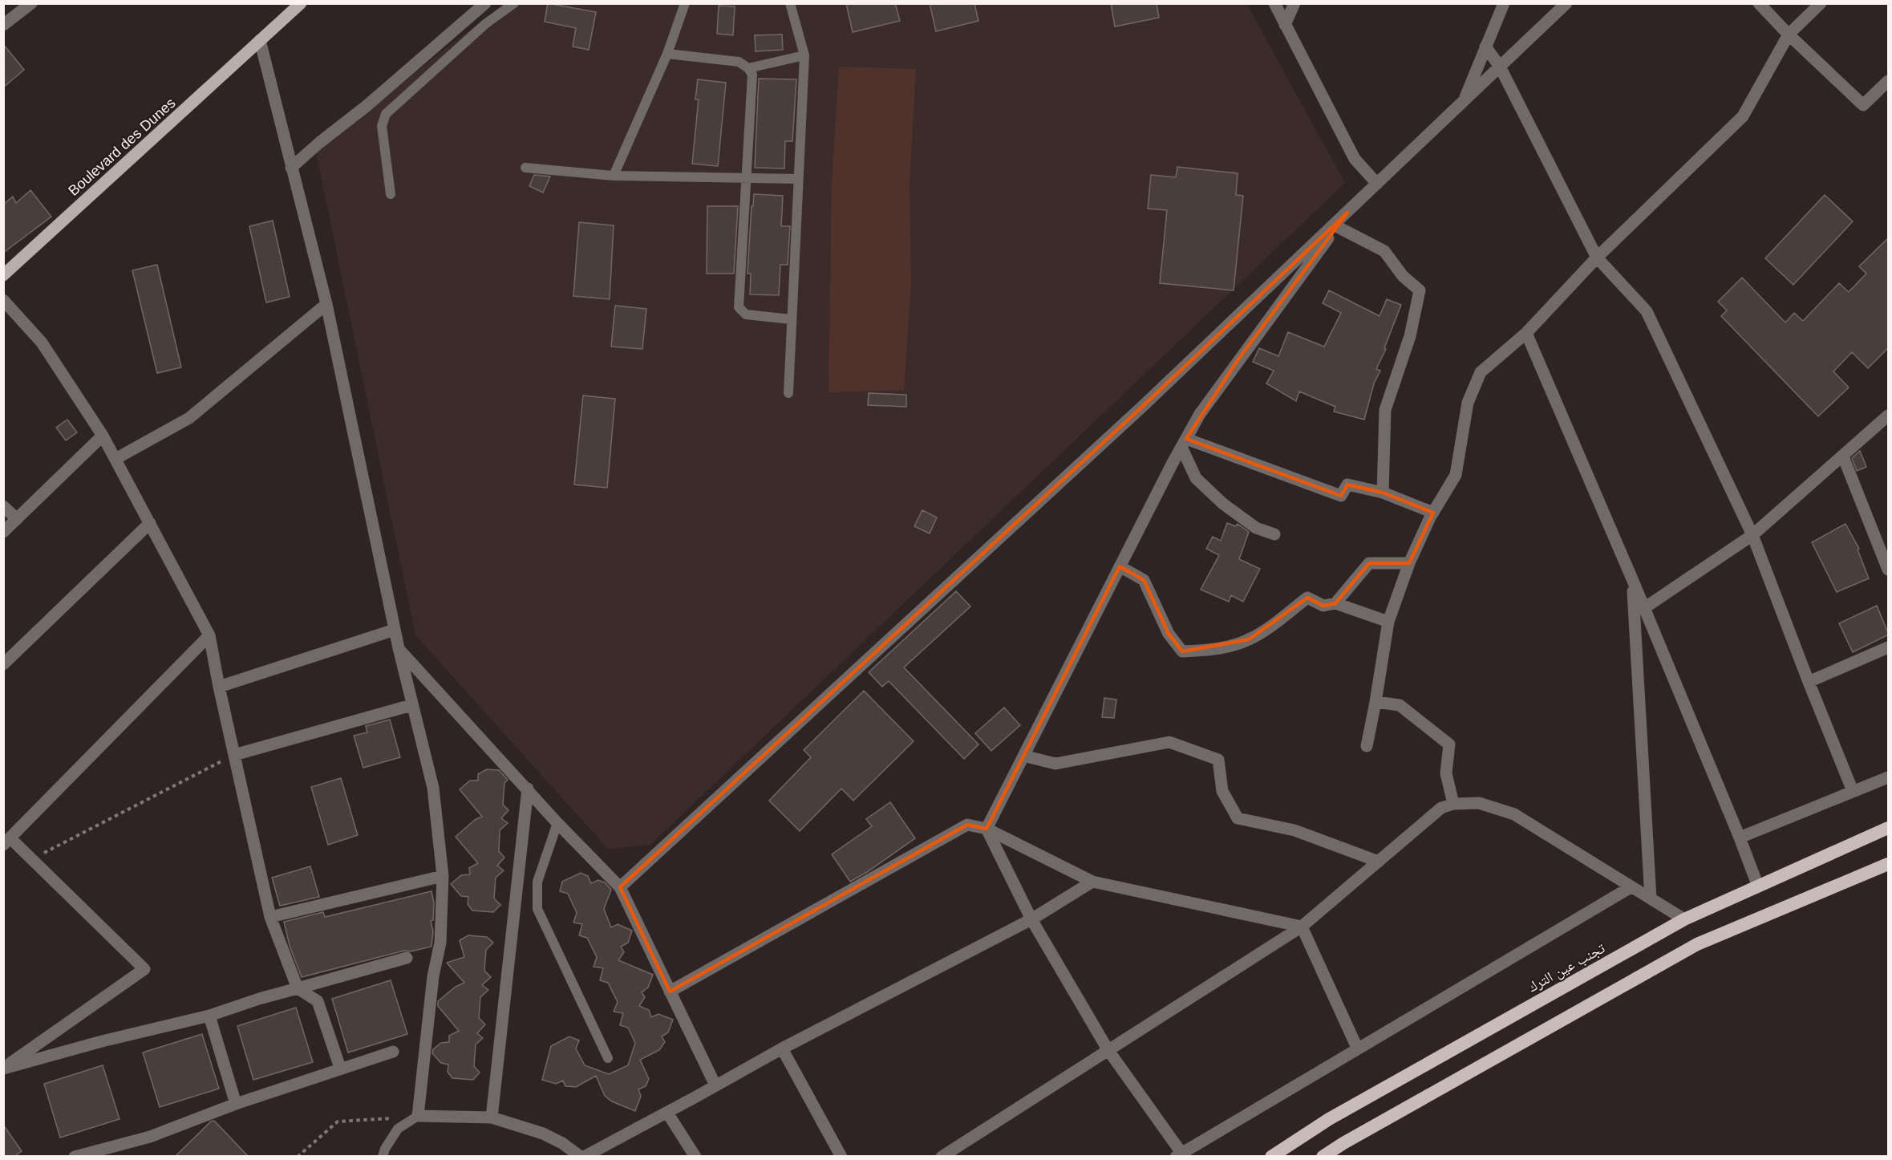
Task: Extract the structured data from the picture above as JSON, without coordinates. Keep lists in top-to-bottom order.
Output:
{
  "streets": {
    "highway": ["تجنب عين الترك"],
    "main road": ["Boulevard des Dunes"]
  }
}
